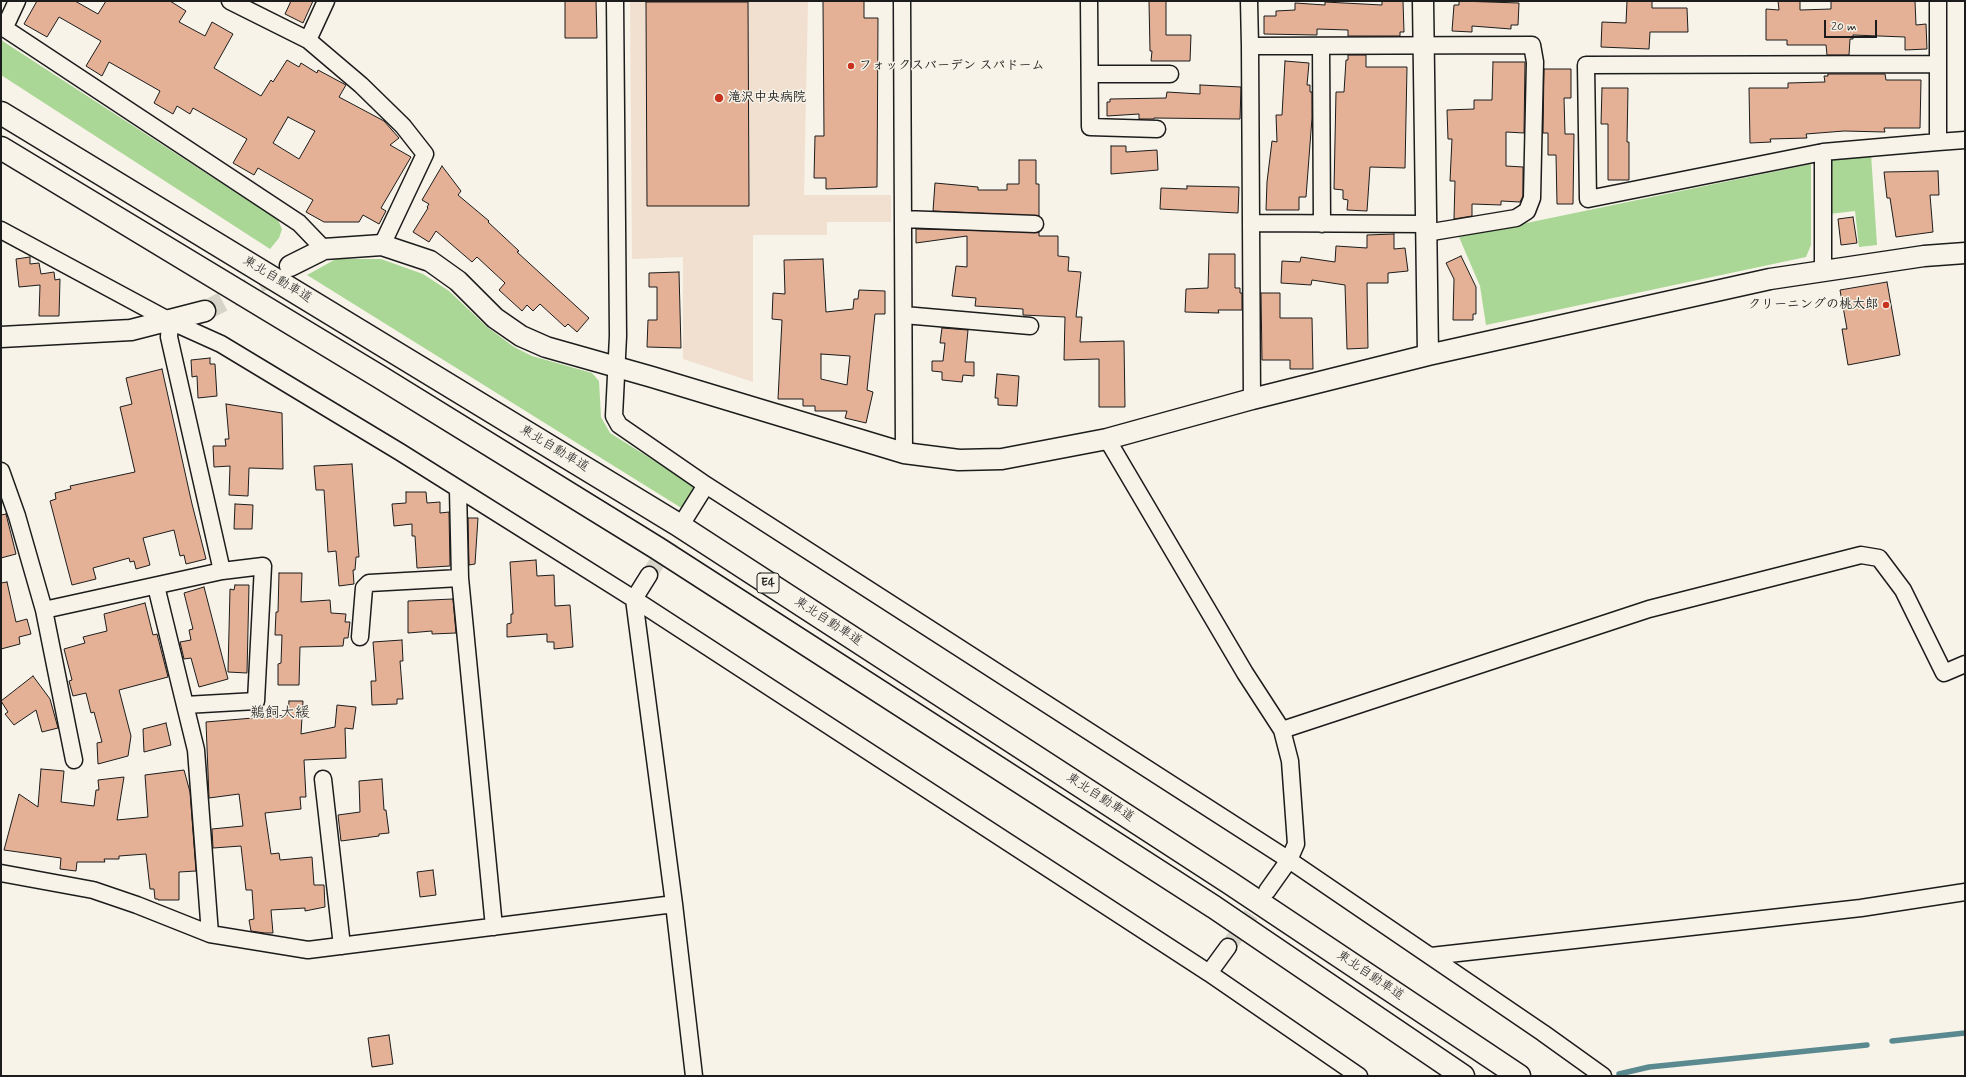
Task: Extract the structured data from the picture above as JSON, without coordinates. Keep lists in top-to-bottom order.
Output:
{
  "streets": {
    "highway": ["東北自動車道", "E4"]
  },
  "districts": ["鵜飼大緩"],
  "places": ["フォックスバーデン スパドーム", "滝沢中央病院", "クリーニングの桃太郎"],
  "scale_bar": "20 m"
}
